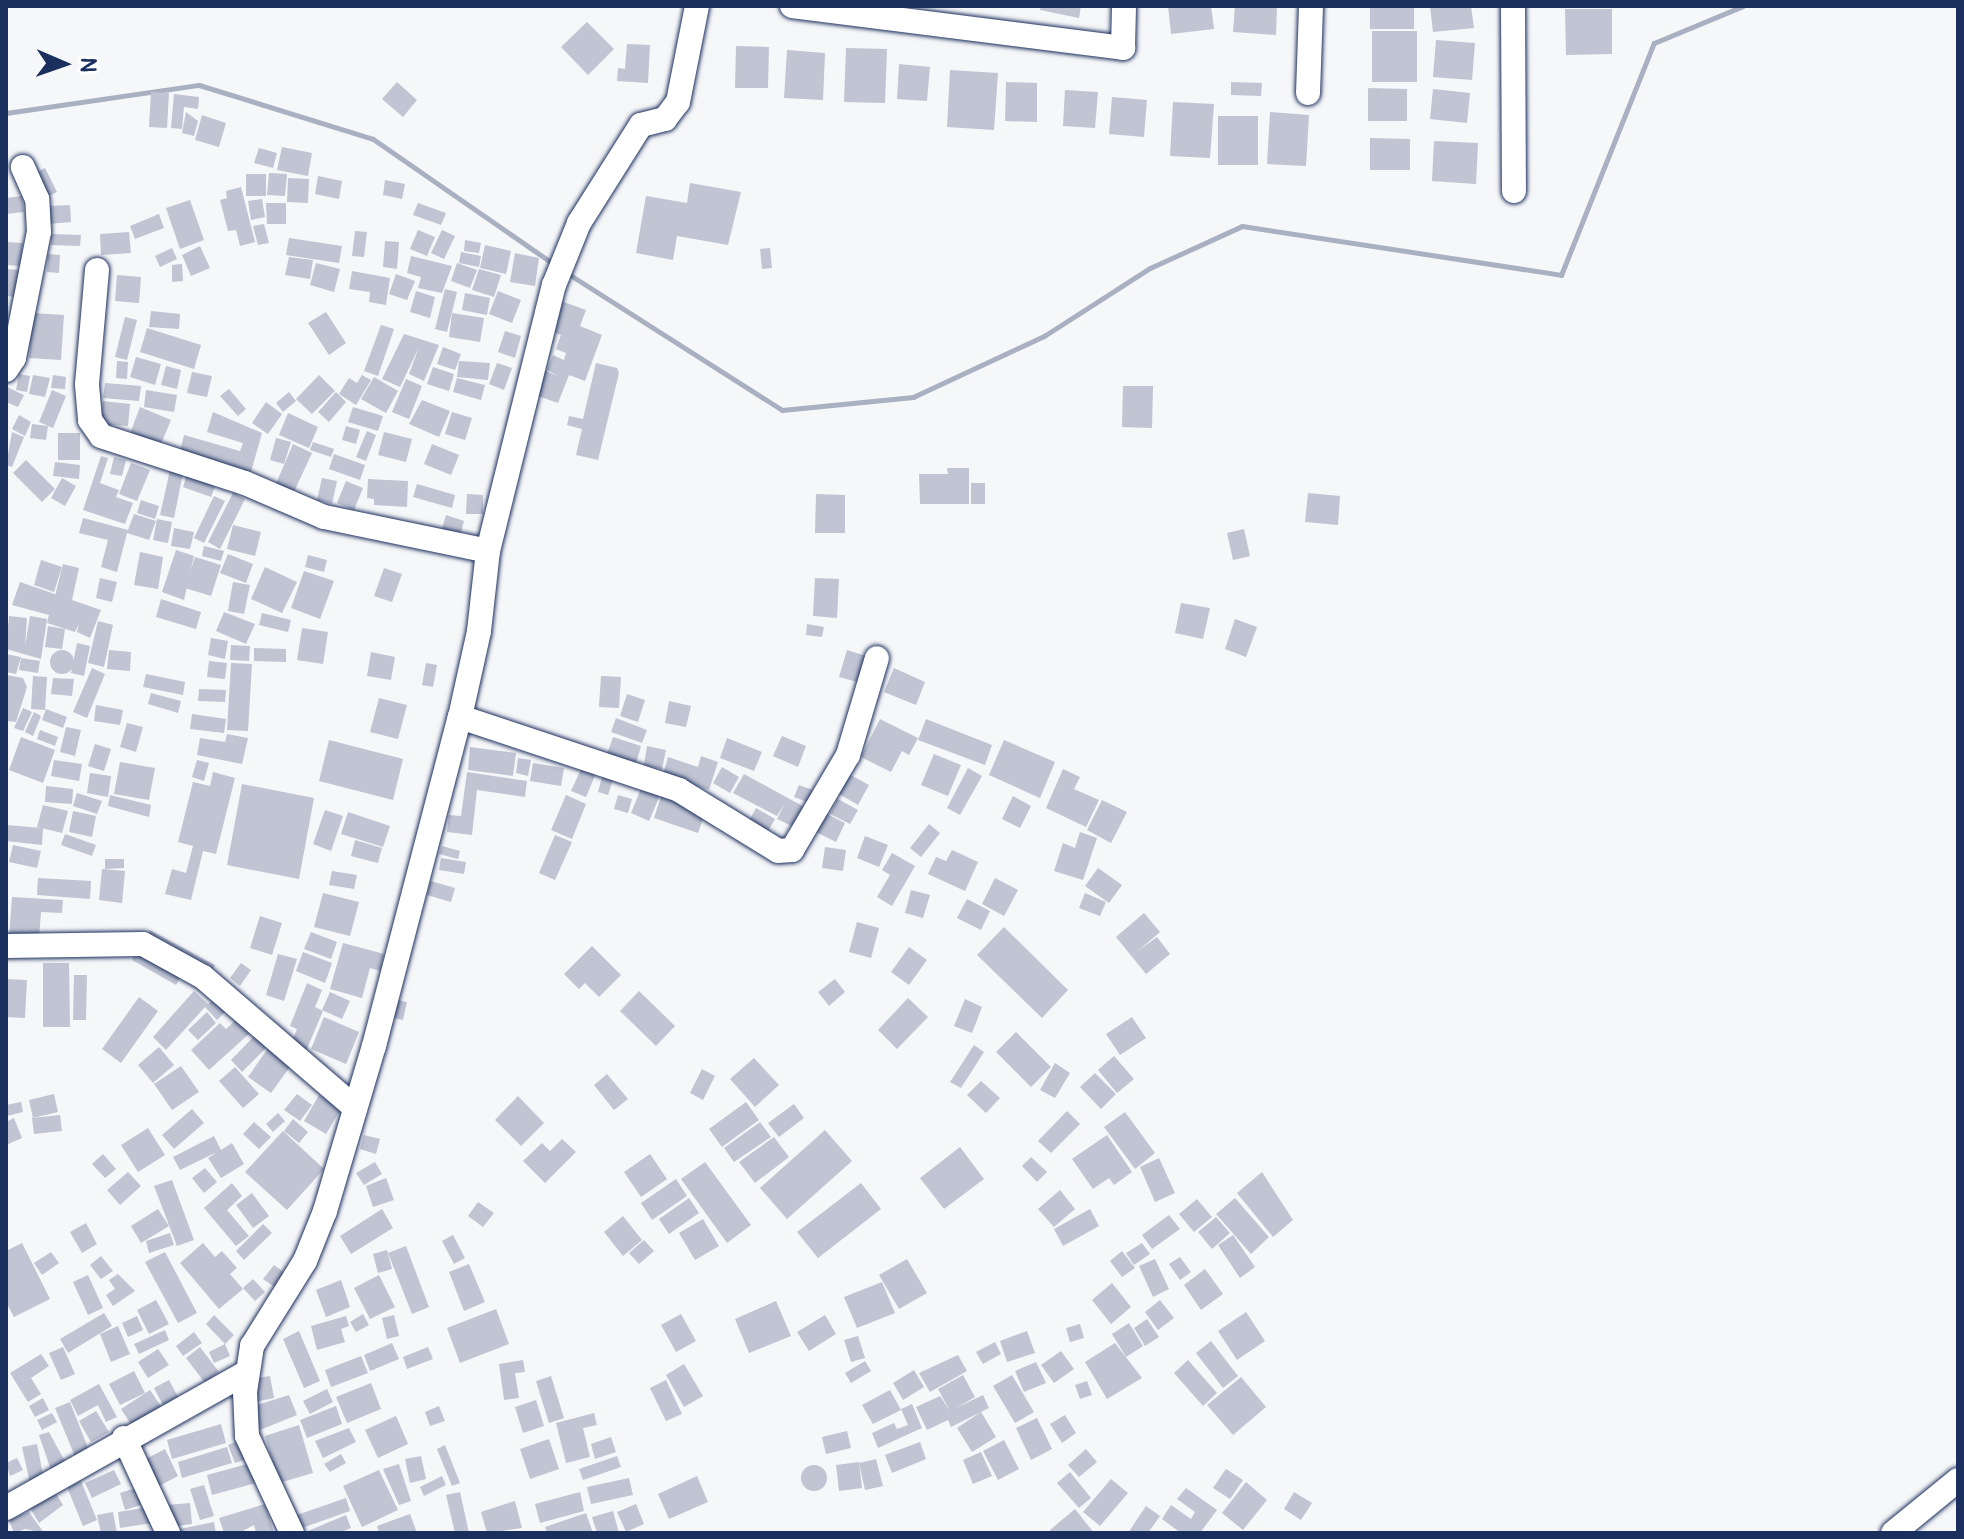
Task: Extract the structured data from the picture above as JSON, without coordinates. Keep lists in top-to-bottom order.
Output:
{
  "north": "right"
}
